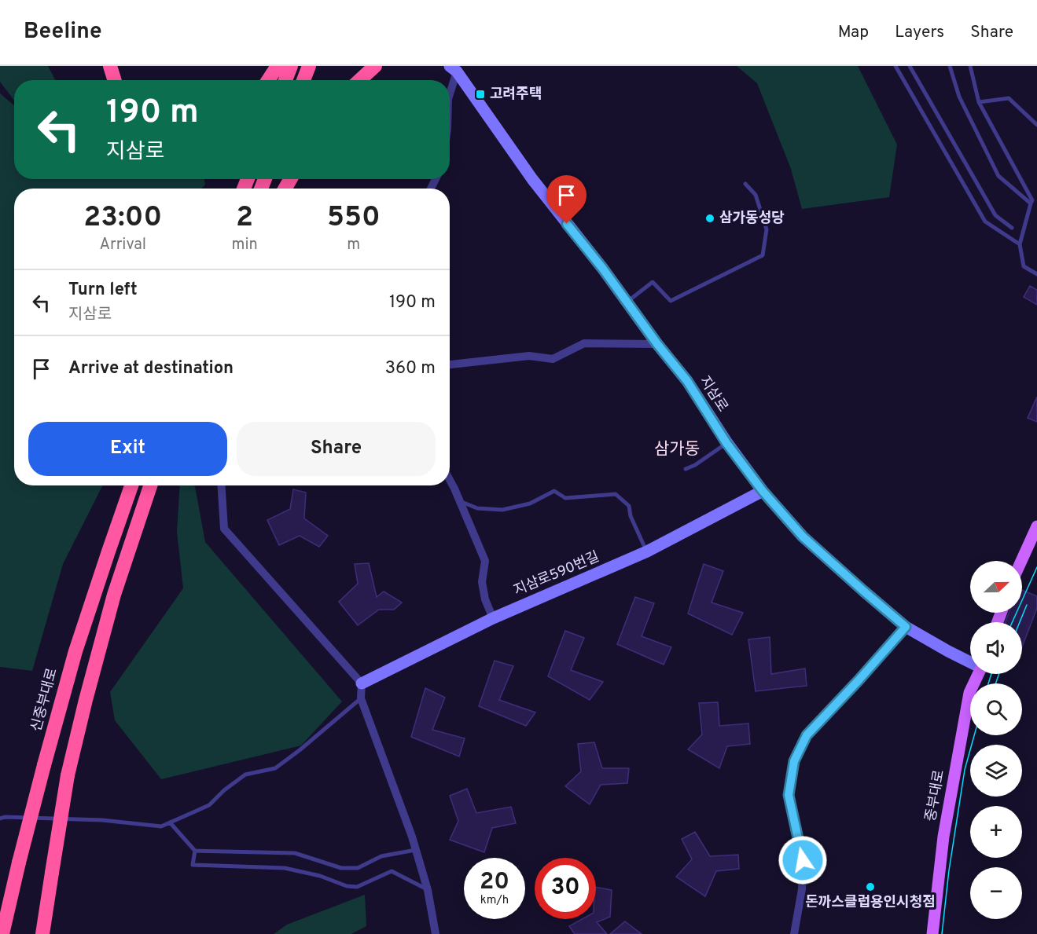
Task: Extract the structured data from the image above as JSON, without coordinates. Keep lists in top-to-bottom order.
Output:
{
  "streets": {
    "highway": ["신중부대로"],
    "main road": ["중부대로"],
    "street": ["지삼로", "지삼로590번길"]
  },
  "crossings": [
    ["지삼로", "지삼로590번길"]
  ],
  "districts": ["삼가동"],
  "places": {
    "transit": ["고려주택"],
    "other": ["삼가동성당", "돈까스클럽용인시청점"]
  },
  "north": "right",
  "page": {
    "header": "Beeline",
    "nav": ["Map", "Layers", "Share"],
    "turn": ["190 m", "지삼로"],
    "eta": [
      "23:00",
      "Arrival",
      "2",
      "min",
      "550",
      "m"
    ],
    "list": [
      {
        "name": "Turn left",
        "note": "지삼로",
        "value": "190 m"
      },
      {
        "name": "Arrive at destination",
        "value": "360 m"
      }
    ],
    "buttons": ["Exit", "Share"],
    "map_buttons": ["+", "−"],
    "speed": "20 km/h",
    "limit": "30"
  }
}
